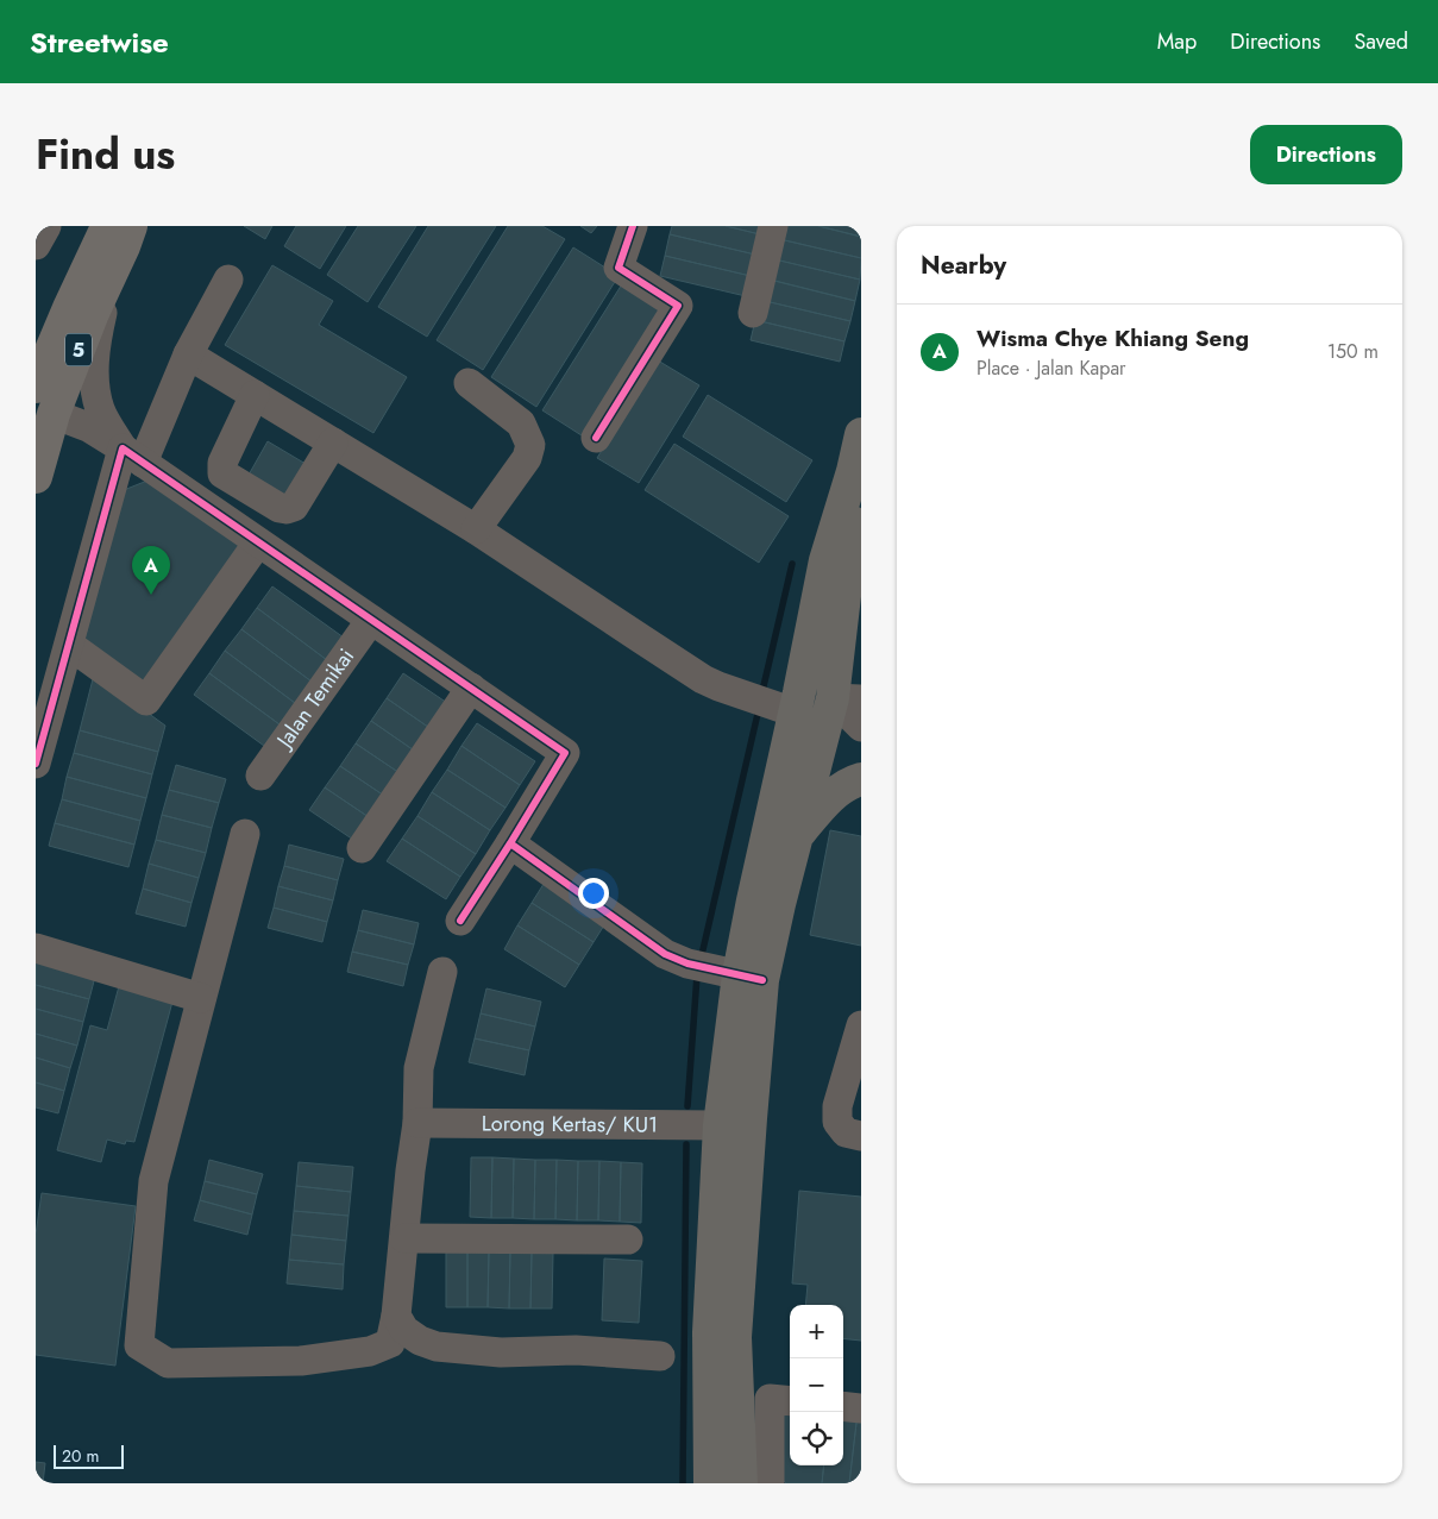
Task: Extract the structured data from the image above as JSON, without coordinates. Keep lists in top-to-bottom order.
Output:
{
  "streets": {
    "highway": ["5"],
    "street": ["Jalan Temikai", "Lorong Kertas/ KU1"]
  },
  "scale_bar": "20 m",
  "page": {
    "header": "Streetwise",
    "nav": ["Map", "Directions", "Saved"],
    "title": "Find us",
    "buttons": "Directions",
    "heading": "Nearby",
    "list": [
      {
        "mark": "A",
        "name": "Wisma Chye Khiang Seng",
        "note": "Place · Jalan Kapar",
        "value": "150 m"
      }
    ],
    "pins": "A",
    "map_buttons": ["+", "−"],
    "scale": "20 m"
  }
}
